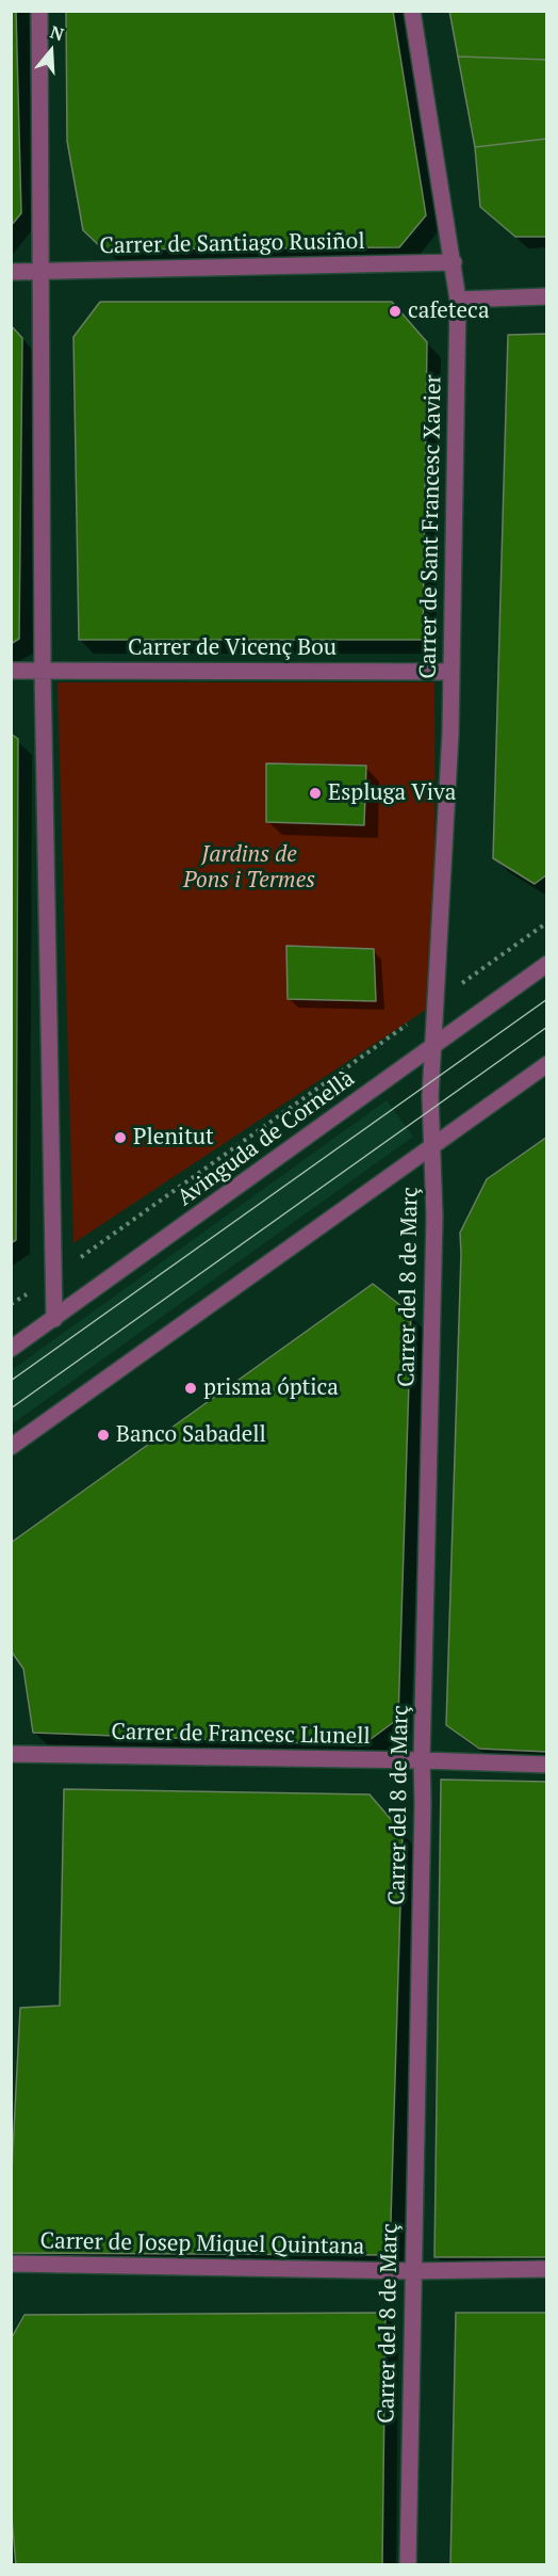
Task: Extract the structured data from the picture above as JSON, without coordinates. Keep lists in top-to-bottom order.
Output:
{
  "streets": {
    "street": [
      "Carrer de Santiago Rusiñol",
      "Carrer de Sant Francesc Xavier",
      "Carrer de Vicenç Bou",
      "Avinguda de Cornellà",
      "Carrer del 8 de Març",
      "Carrer de Francesc Llunell",
      "Carrer de Josep Miquel Quintana"
    ]
  },
  "crossings": [
    ["Carrer de Santiago Rusiñol", "Carrer de Sant Francesc Xavier"],
    ["Carrer de Sant Francesc Xavier", "Carrer de Vicenç Bou"],
    ["Carrer de Sant Francesc Xavier", "Avinguda de Cornellà"],
    ["Carrer de Sant Francesc Xavier", "Carrer del 8 de Març"],
    ["Avinguda de Cornellà", "Carrer del 8 de Març"],
    ["Carrer del 8 de Març", "Carrer de Francesc Llunell"],
    ["Carrer del 8 de Març", "Carrer de Josep Miquel Quintana"]
  ],
  "parks": ["Jardins de Pons i Termes"],
  "places": [
    "cafeteca",
    "Espluga Viva",
    "Plenitut",
    "prisma óptica",
    "Banco Sabadell"
  ],
  "north": "top"
}
